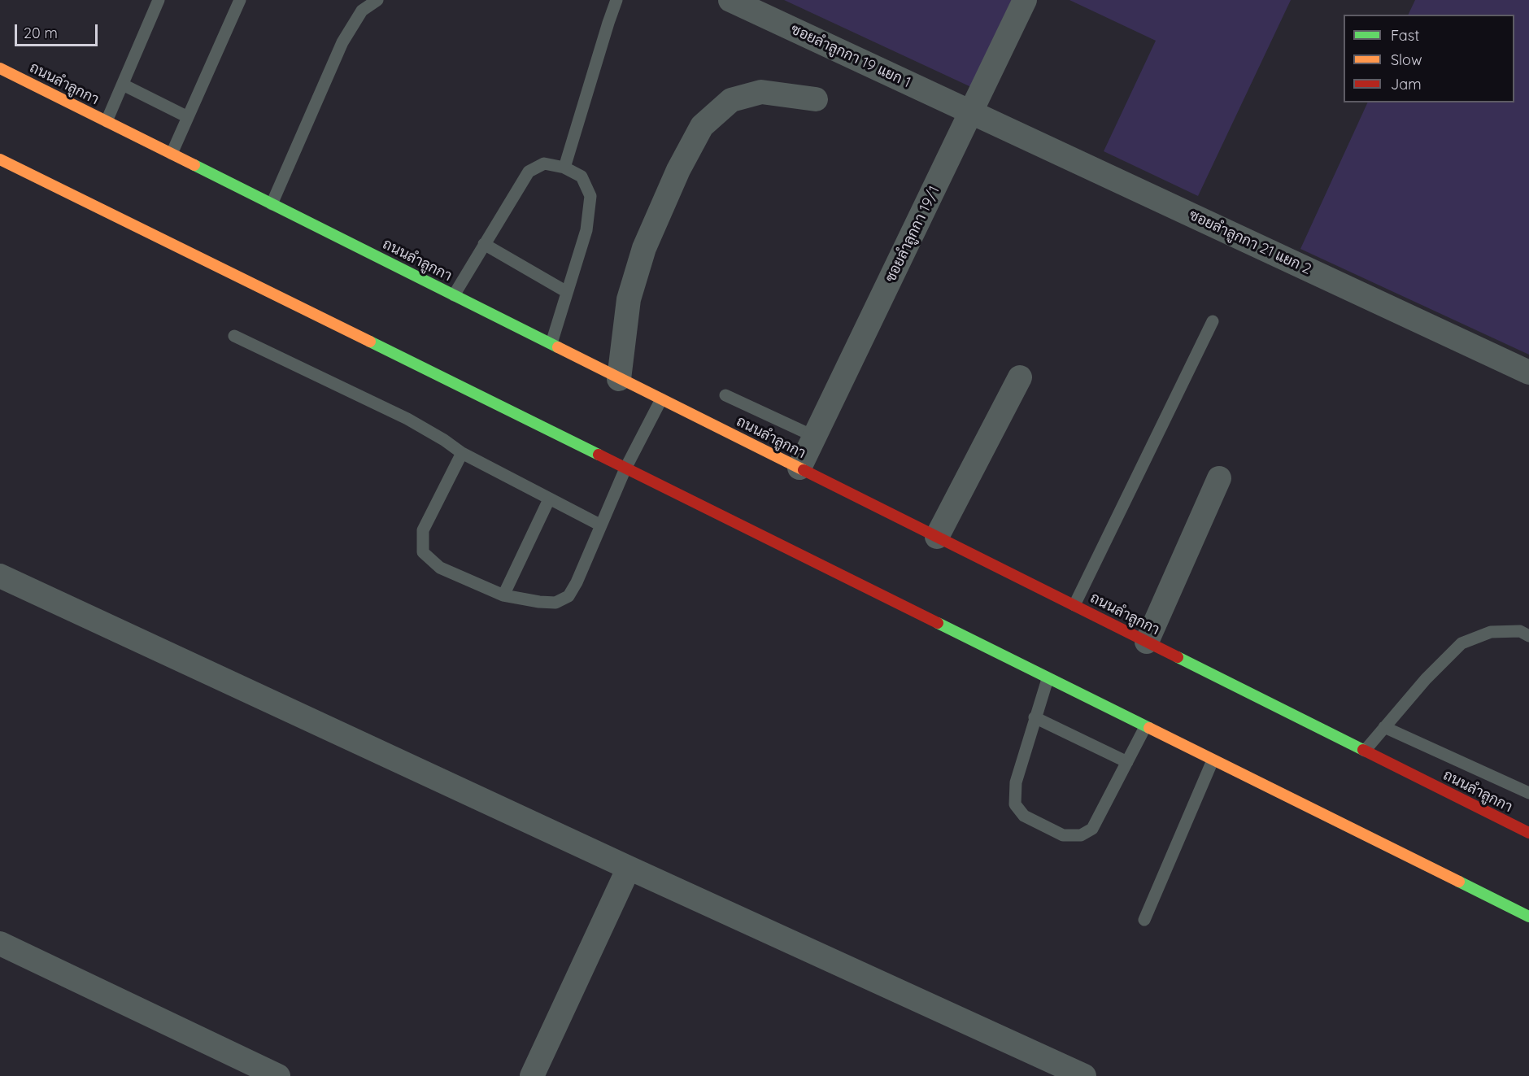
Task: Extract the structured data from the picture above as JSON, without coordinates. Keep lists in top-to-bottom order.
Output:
{
  "streets": {
    "main road": ["ถนนลำลูกกา"],
    "street": ["ซอยลำลูกกา 19 แยก 1", "ซอยลำลูกกา 19/1", "ซอยลำลูกกา 21 แยก 2"]
  },
  "crossings": [
    ["ซอยลำลูกกา 19 แยก 1", "ซอยลำลูกกา 19/1"],
    ["ซอยลำลูกกา 19 แยก 1", "ซอยลำลูกกา 21 แยก 2"],
    ["ถนนลำลูกกา", "ซอยลำลูกกา 19/1"],
    ["ซอยลำลูกกา 19/1", "ซอยลำลูกกา 21 แยก 2"]
  ],
  "legend": ["Fast", "Slow", "Jam"],
  "scale_bar": "20 m"
}
